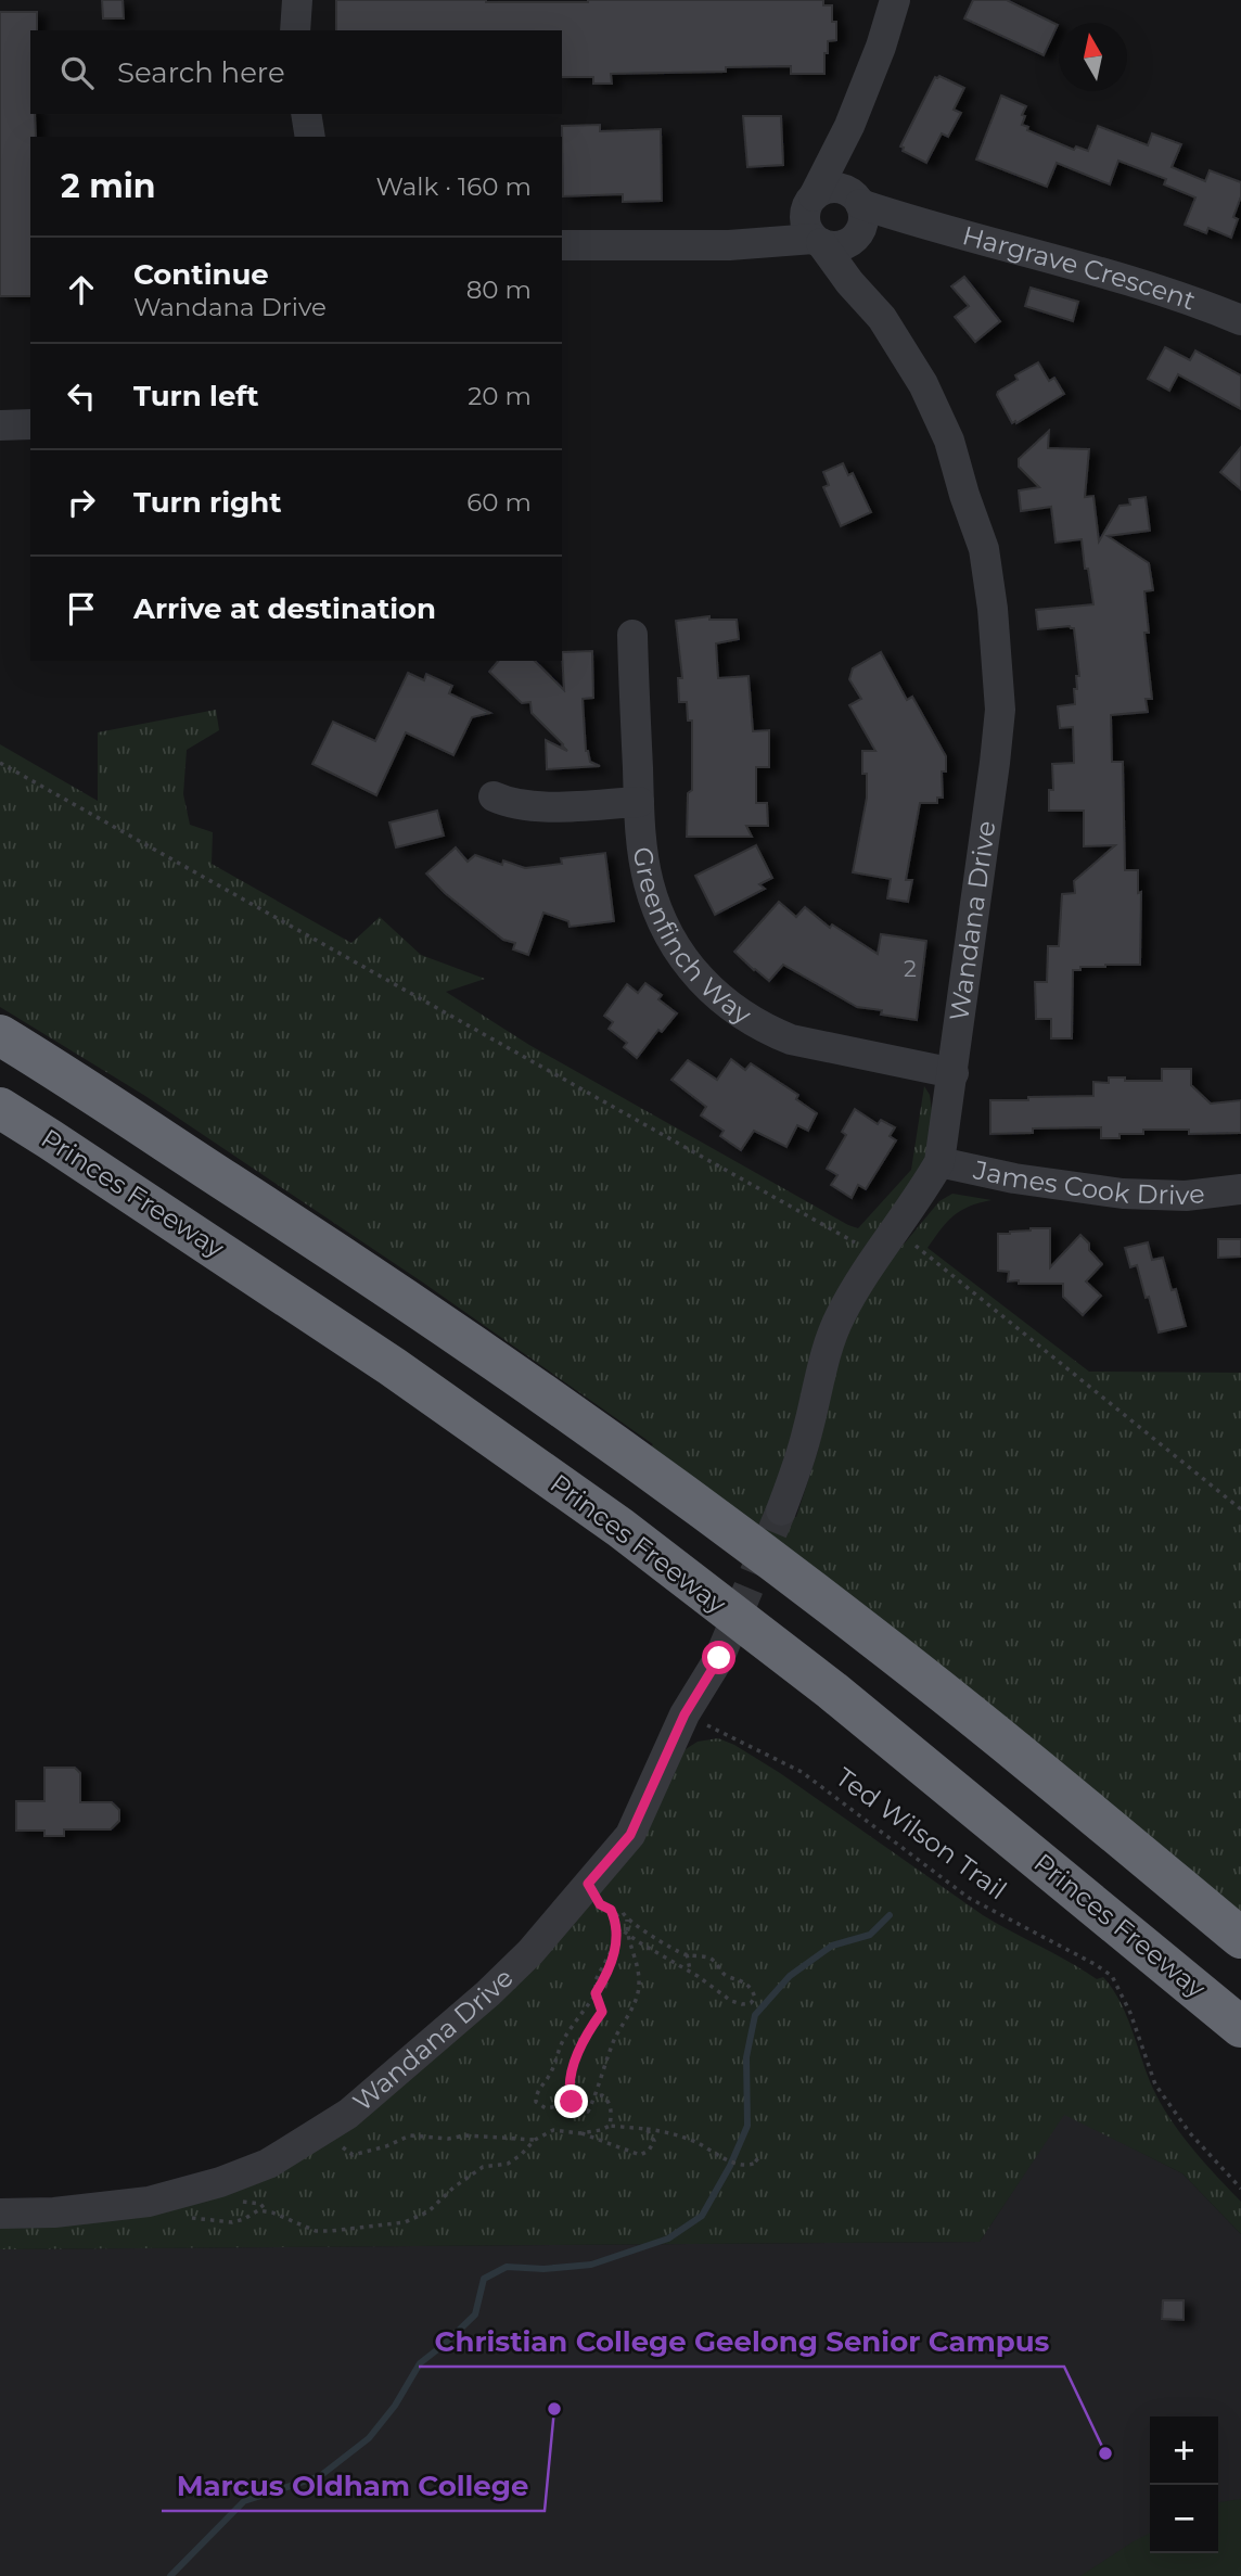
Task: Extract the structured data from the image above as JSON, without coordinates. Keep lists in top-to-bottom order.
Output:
{
  "streets": {
    "highway": ["Princes Freeway"],
    "street": [
      "Hargrave Crescent",
      "Wandana Drive",
      "Greenfinch Way",
      "James Cook Drive"
    ],
    "path": ["Ted Wilson Trail"]
  },
  "crossings": [
    ["Hargrave Crescent", "Wandana Drive"],
    ["Wandana Drive", "Greenfinch Way"],
    ["Wandana Drive", "James Cook Drive"],
    ["Wandana Drive", "Ted Wilson Trail"]
  ],
  "places": ["Marcus Oldham College", "Christian College Geelong Senior Campus"],
  "house_numbers": ["2"],
  "north": "top",
  "page": {
    "search": "Search here",
    "heading": ["2 min", "Walk · 160 m"],
    "list": [
      ["Continue", "Wandana Drive", "80 m"],
      ["Turn left", "20 m"],
      ["Turn right", "60 m"],
      "Arrive at destination"
    ],
    "map_buttons": ["+", "−"]
  }
}
